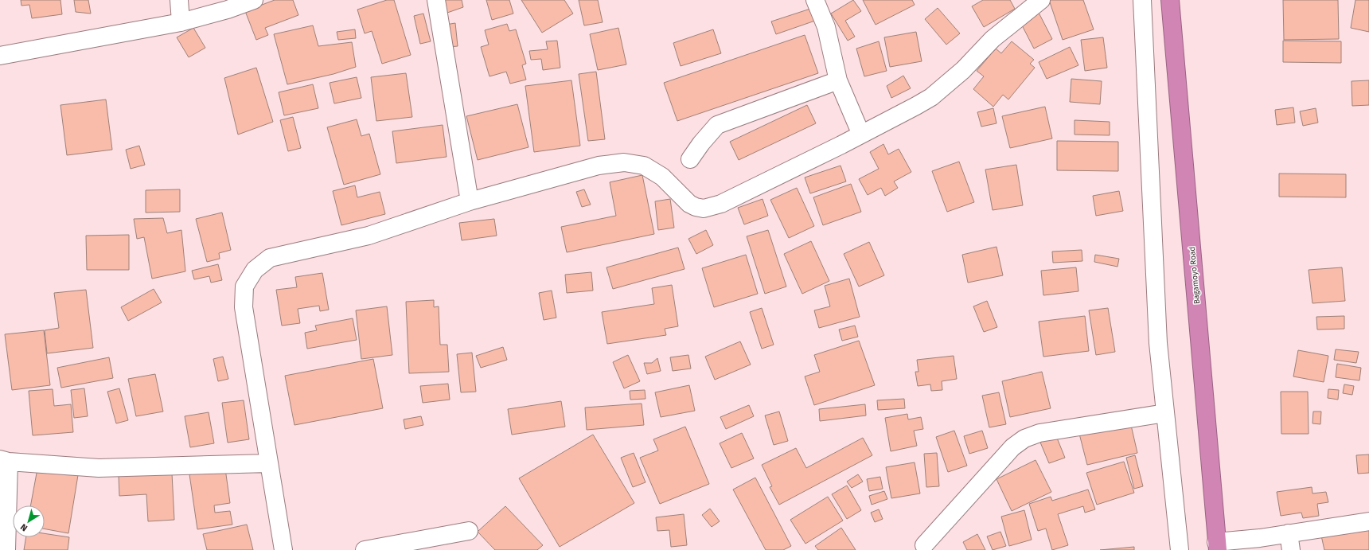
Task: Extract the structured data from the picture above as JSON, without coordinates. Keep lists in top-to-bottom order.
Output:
{
  "streets": {
    "highway": ["Bagamoyo Road"]
  },
  "north": "bottom left"
}
